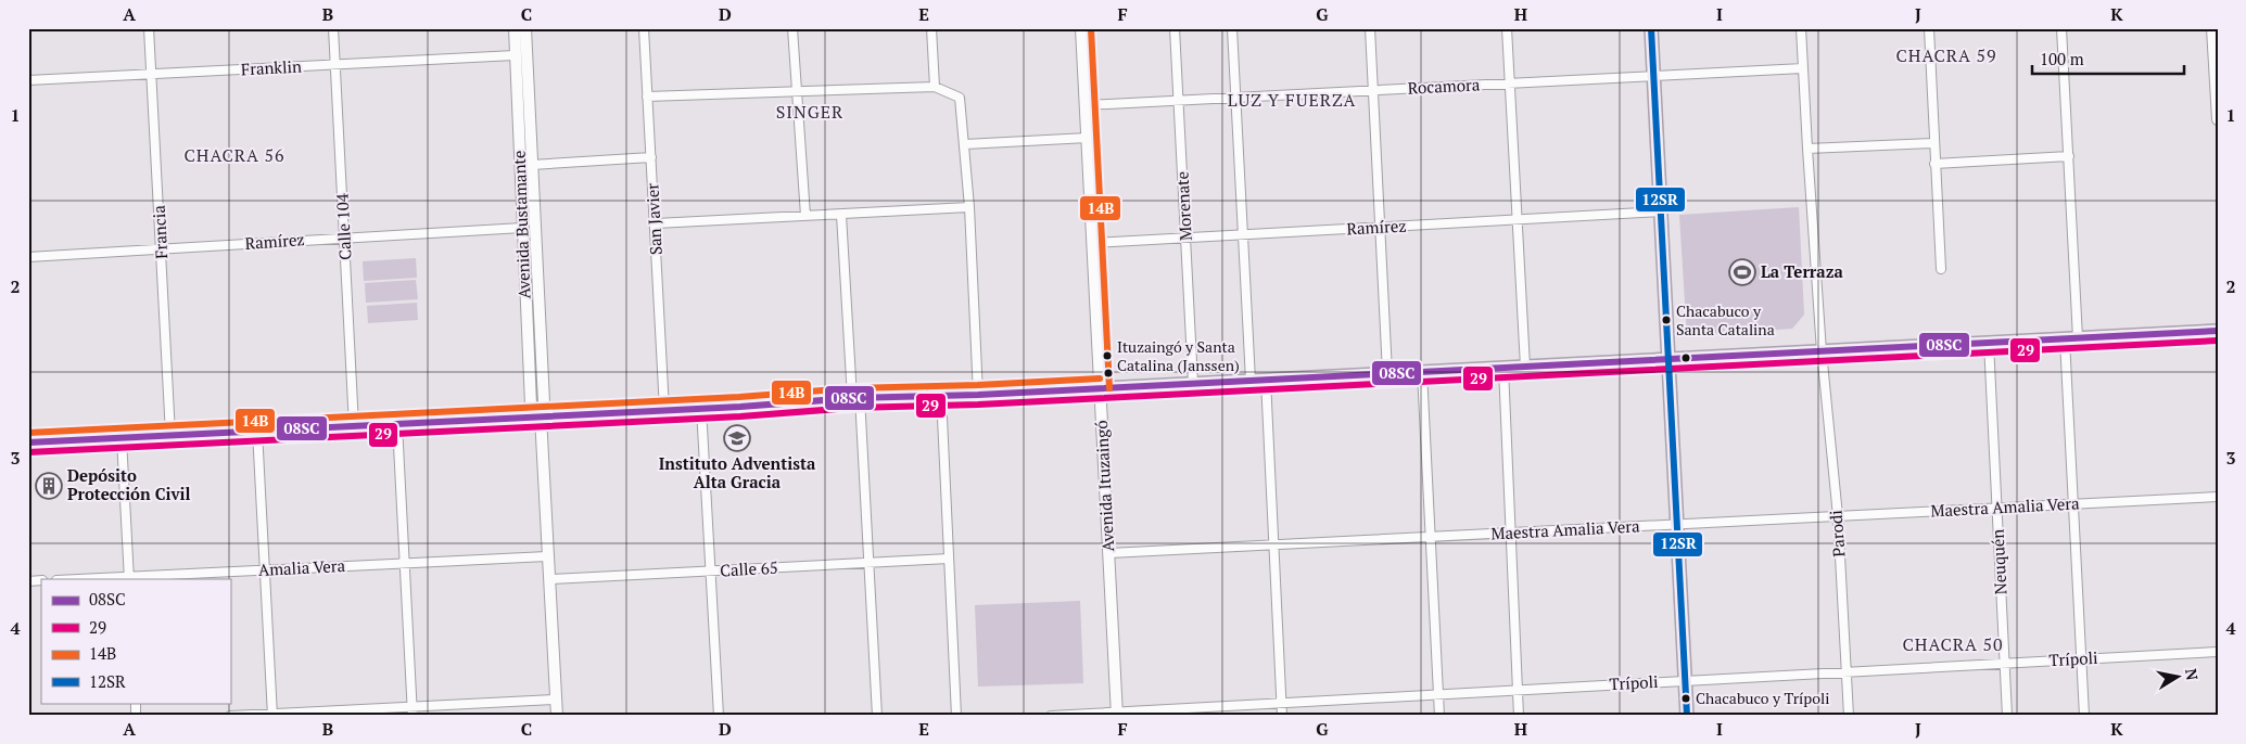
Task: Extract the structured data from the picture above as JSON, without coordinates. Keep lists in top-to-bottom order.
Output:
{
  "streets": {
    "main road": ["Avenida Bustamante", "Avenida Ituzaingó"],
    "street": [
      "Franklin",
      "Rocamora",
      "Morenate",
      "San Javier",
      "Calle 104",
      "Ramírez",
      "Francia",
      "Maestra Amalia Vera",
      "Parodi",
      "Neuquén",
      "Amalia Vera",
      "Calle 65",
      "Trípoli"
    ]
  },
  "crossings": [
    ["Franklin", "Avenida Bustamante"],
    ["Franklin", "Calle 104"],
    ["Franklin", "Francia"],
    ["Rocamora", "Morenate"],
    ["Rocamora", "Avenida Ituzaingó"],
    ["Rocamora", "Parodi"],
    ["Morenate", "Ramírez"],
    ["Avenida Bustamante", "Ramírez"],
    ["Avenida Bustamante", "Amalia Vera"],
    ["Avenida Bustamante", "Calle 65"],
    ["Calle 104", "Ramírez"],
    ["Ramírez", "Francia"],
    ["Ramírez", "Avenida Ituzaingó"],
    ["Avenida Ituzaingó", "Maestra Amalia Vera"],
    ["Avenida Ituzaingó", "Trípoli"],
    ["Maestra Amalia Vera", "Parodi"],
    ["Maestra Amalia Vera", "Neuquén"],
    ["Parodi", "Trípoli"],
    ["Neuquén", "Trípoli"]
  ],
  "districts": [
    "CHACRA 59",
    "LUZ Y FUERZA",
    "SINGER",
    "CHACRA 56",
    "CHACRA 50"
  ],
  "places": {
    "sports": ["La Terraza"],
    "other": ["Chacabuco y Santa Catalina", "Ituzaingó y Santa Catalina (Janssen)", "Chacabuco y Trípoli"],
    "school or university": ["Instituto Adventista Alta Gracia"],
    "building": ["Depósito Protección Civil"]
  },
  "lines": [
    "transit line 14B",
    "transit line 12SR",
    "transit line 08SC",
    "transit line 29"
  ],
  "legend": [
    "08SC",
    "29",
    "14B",
    "12SR"
  ],
  "scale_bar": "100 m",
  "north": "right",
  "grid": {
    "columns": [
      "A",
      "B",
      "C",
      "D",
      "E",
      "F",
      "G",
      "H",
      "I",
      "J",
      "K"
    ],
    "rows": [
      "1",
      "2",
      "3",
      "4"
    ]
  }
}
